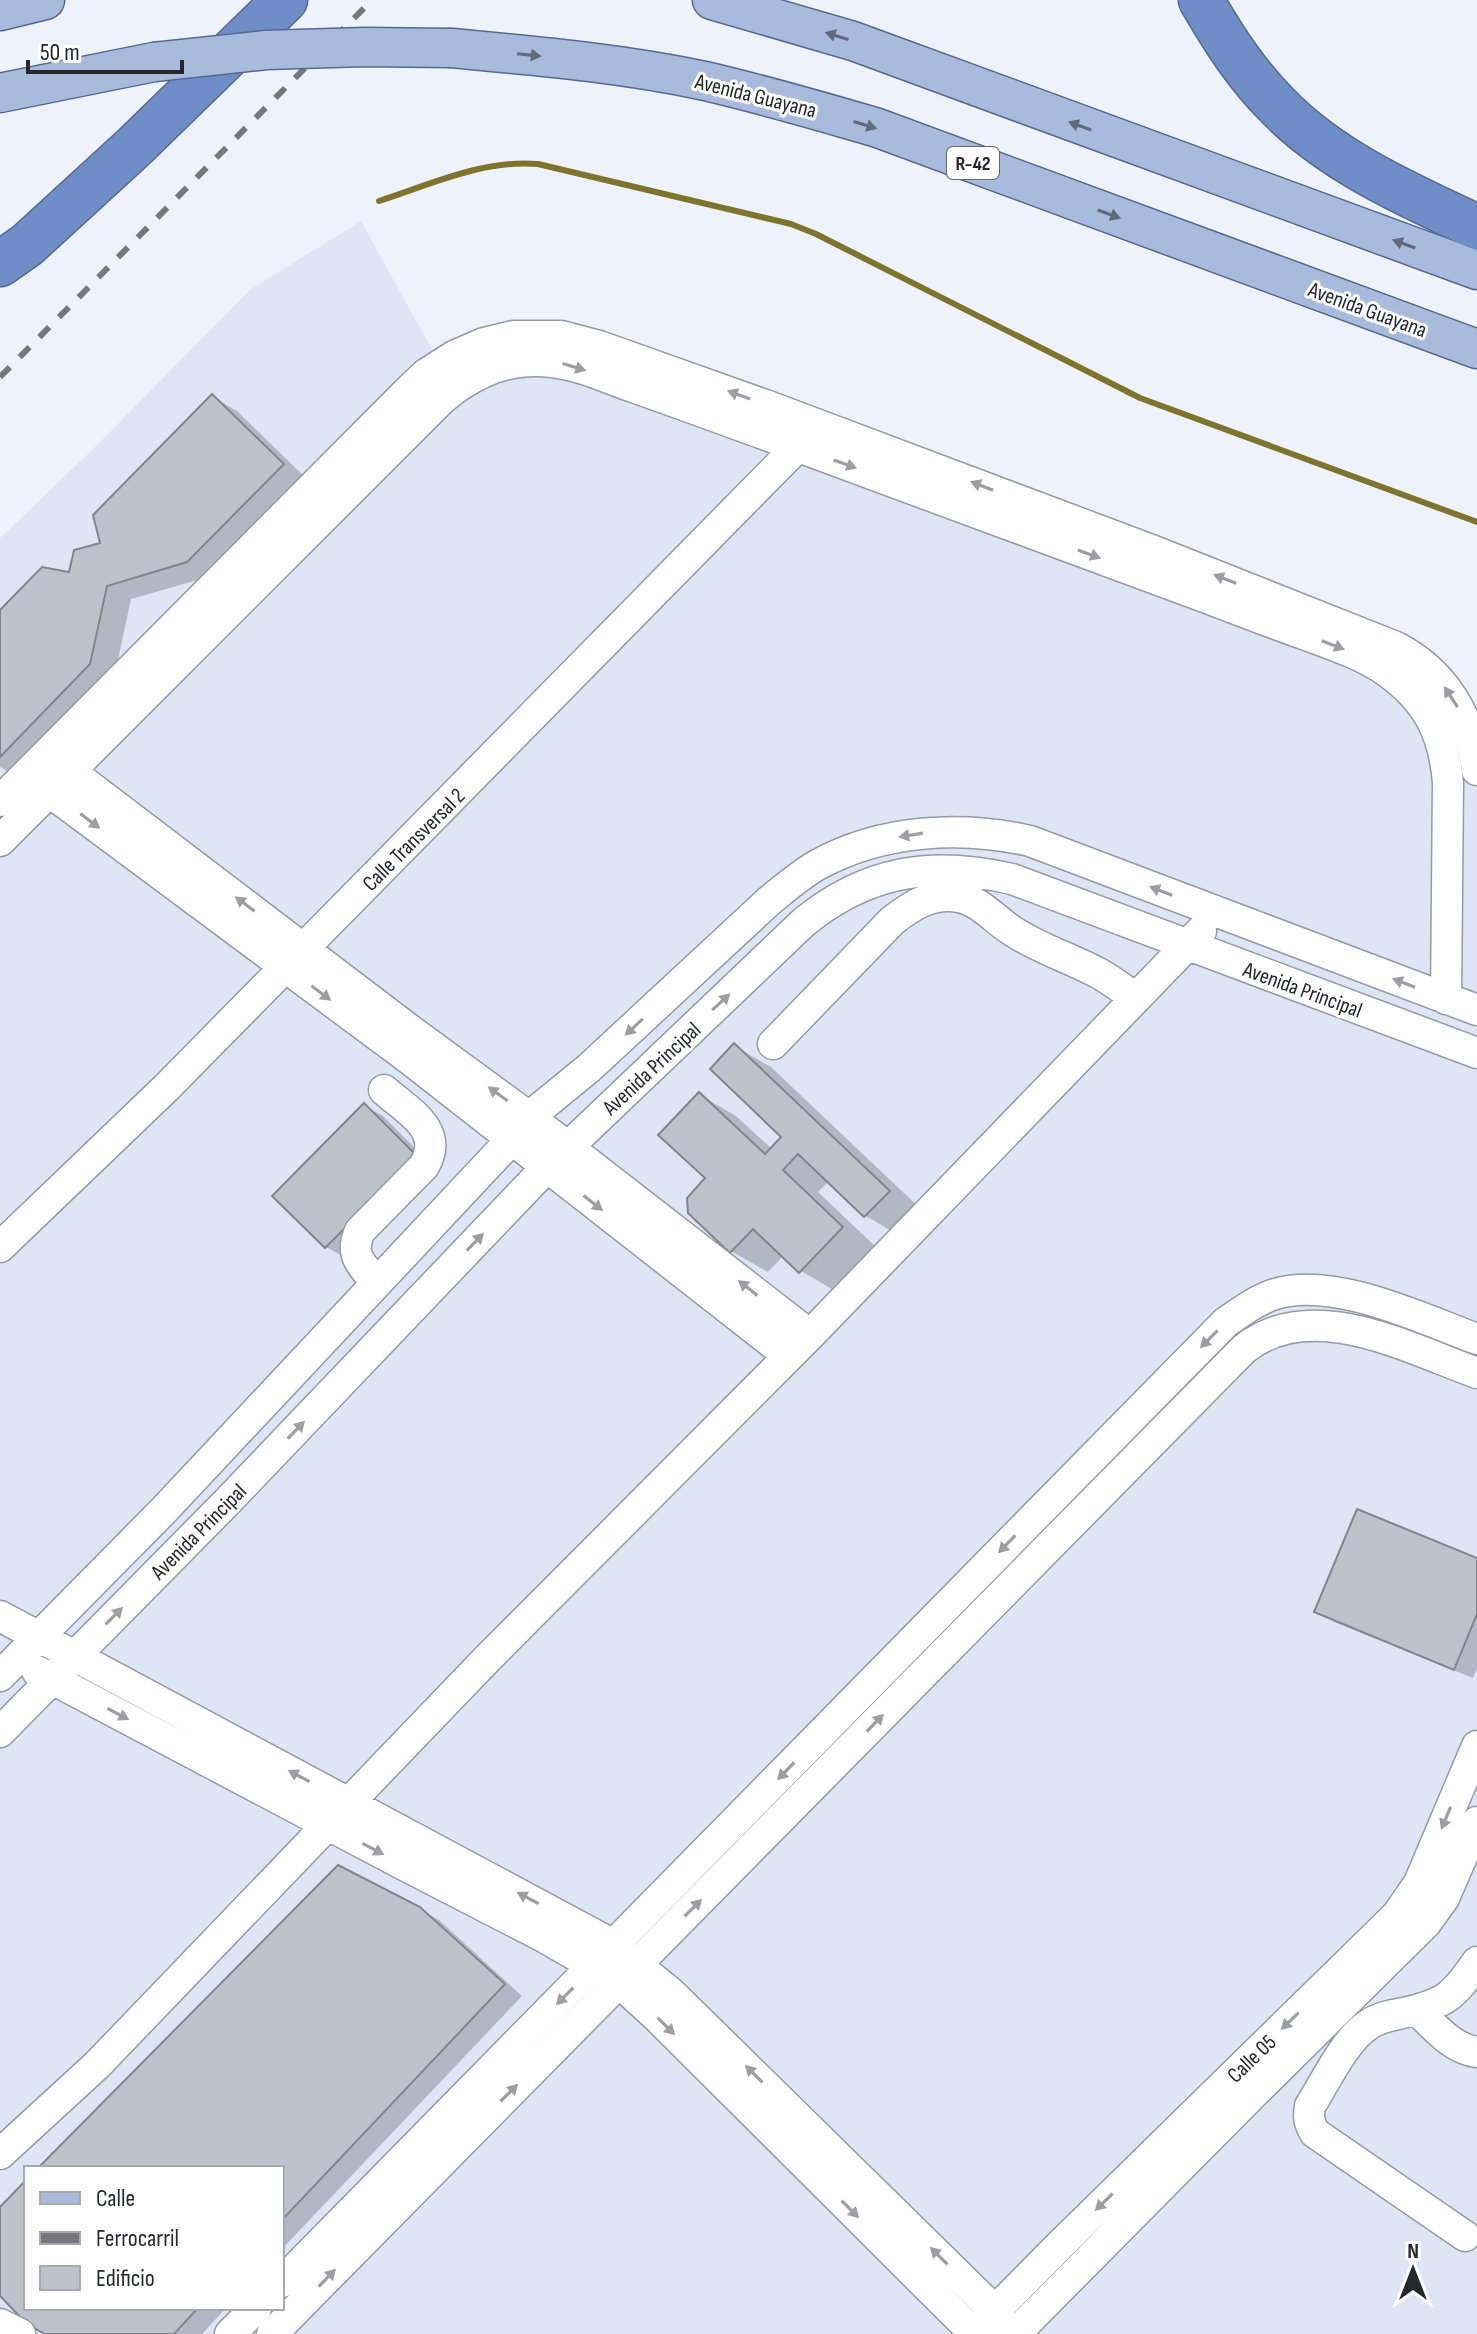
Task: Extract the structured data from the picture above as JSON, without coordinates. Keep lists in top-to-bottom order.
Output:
{
  "streets": {
    "main road": ["Avenida Guayana", "R-42"],
    "street": ["Calle Transversal 2", "Avenida Principal", "Calle 05"]
  },
  "legend": ["Calle", "Ferrocarril", "Edificio"],
  "scale_bar": "50 m",
  "north": "top"
}
